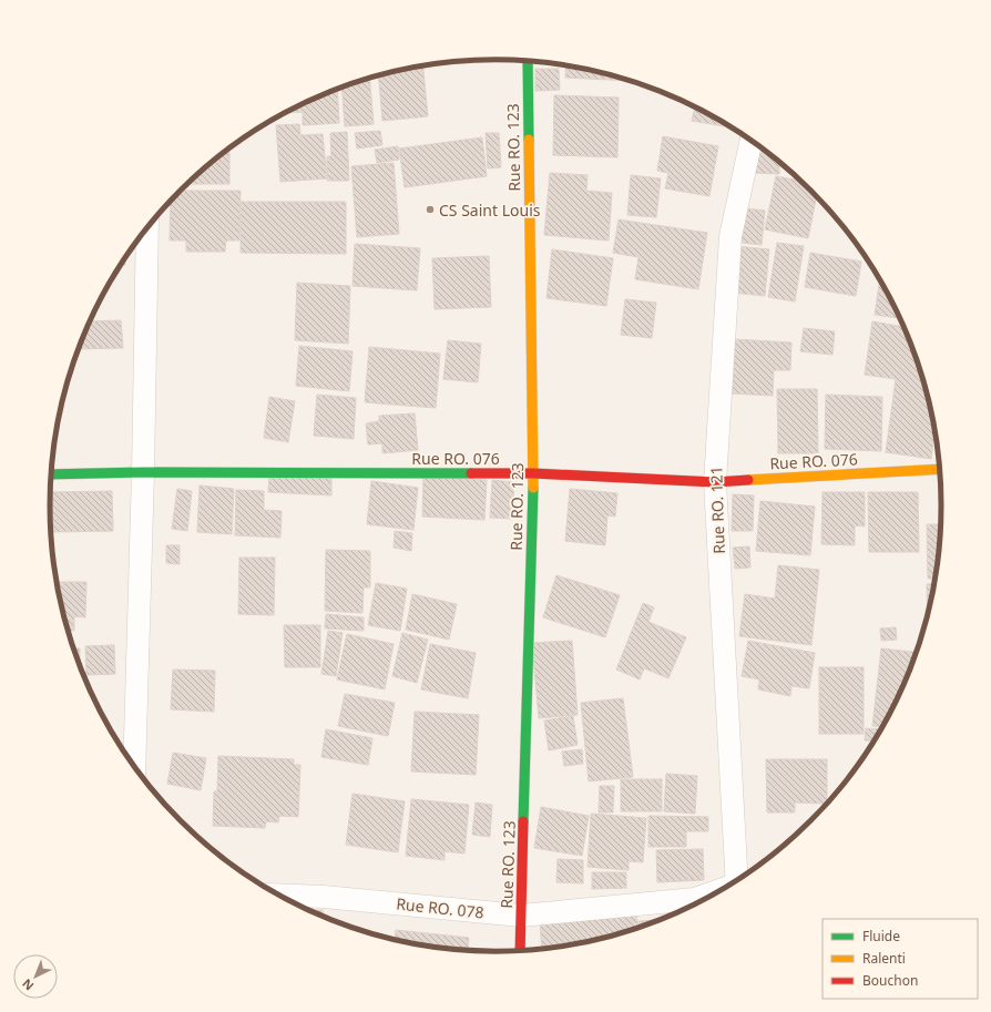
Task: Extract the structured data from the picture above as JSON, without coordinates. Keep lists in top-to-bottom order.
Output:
{
  "streets": {
    "street": [
      "Rue RO. 123",
      "Rue RO. 076",
      "Rue RO. 121",
      "Rue RO. 078"
    ]
  },
  "crossings": [
    ["Rue RO. 123", "Rue RO. 076"],
    ["Rue RO. 123", "Rue RO. 078"],
    ["Rue RO. 076", "Rue RO. 121"]
  ],
  "places": ["CS Saint Louis"],
  "legend": ["Fluide", "Ralenti", "Bouchon"],
  "north": "bottom left"
}
